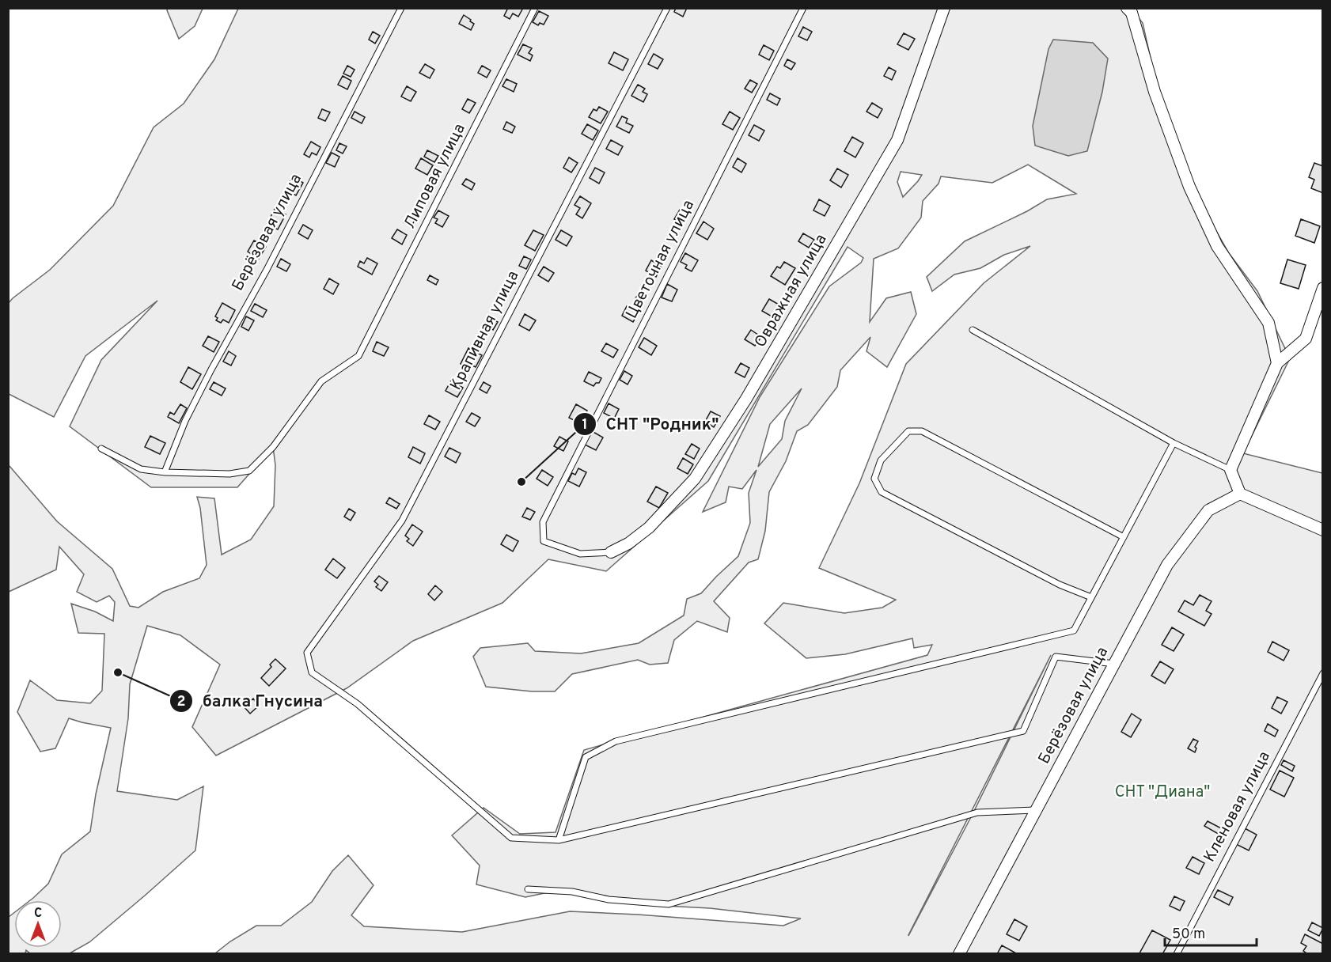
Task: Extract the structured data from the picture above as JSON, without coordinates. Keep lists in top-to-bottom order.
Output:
{
  "streets": {
    "street": ["Берёзовая улица", "Овражная улица"],
    "lane": [
      "Липовая улица",
      "Цветочная улица",
      "Крапивная улица",
      "Кленовая улица"
    ]
  },
  "crossings": [
    ["Липовая улица", "Берёзовая улица"],
    ["Цветочная улица", "Овражная улица"]
  ],
  "parks": ["СНТ \"Диана\""],
  "places": ["СНТ \"Родник\"", "балка Гнусина"],
  "scale_bar": "50 m",
  "north": "top"
}
